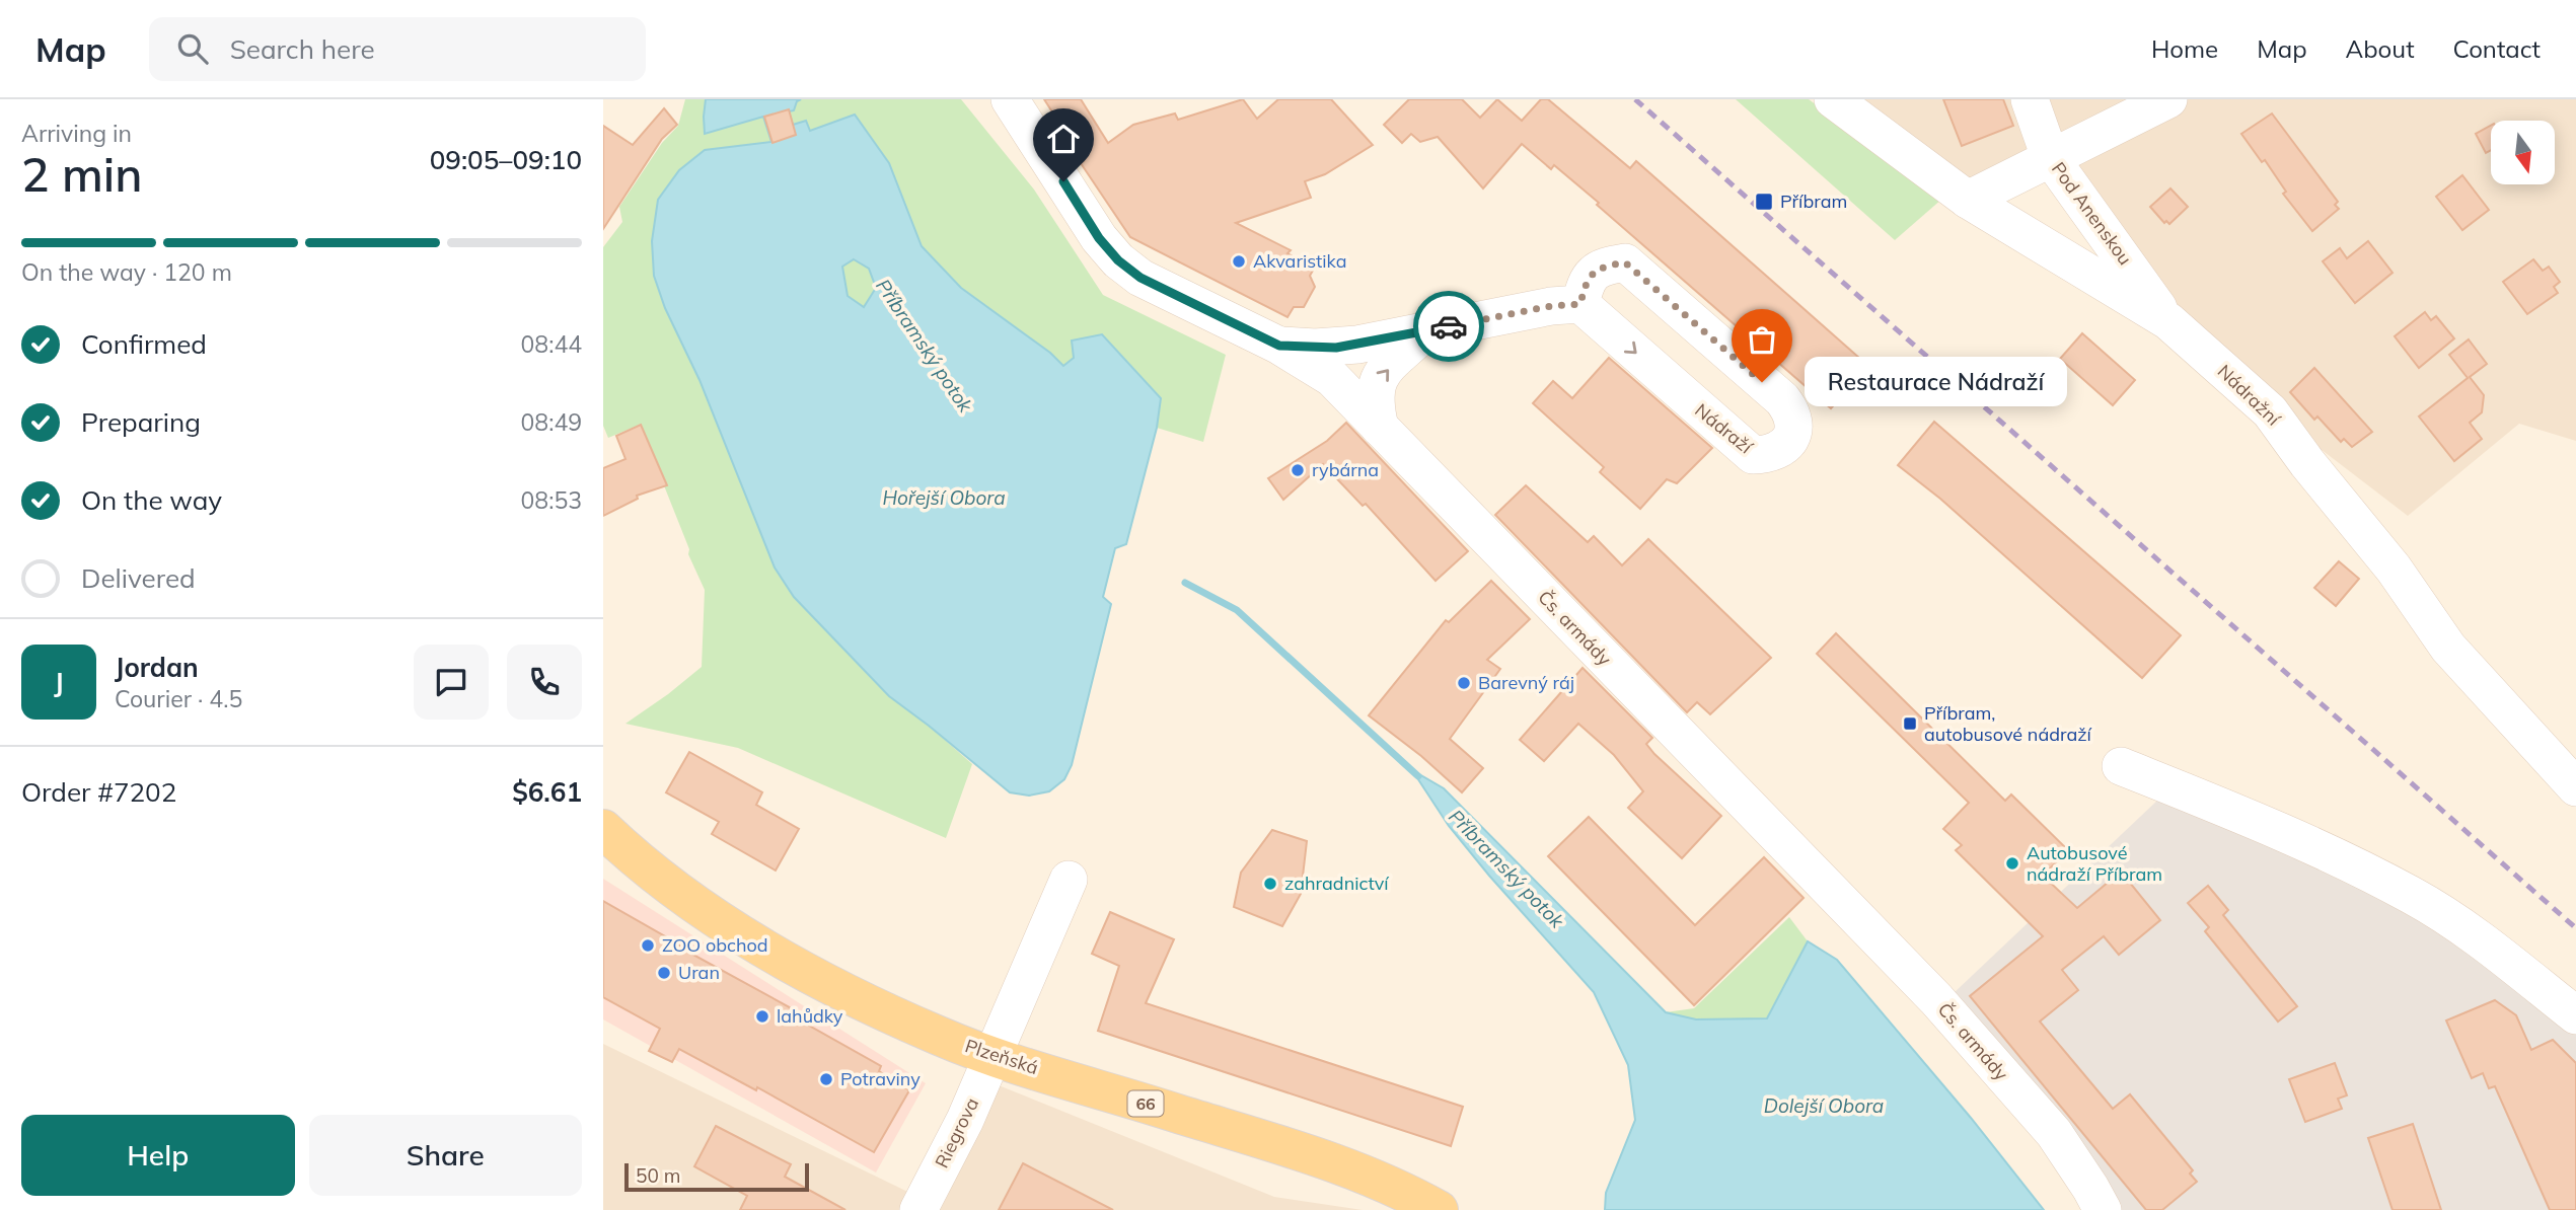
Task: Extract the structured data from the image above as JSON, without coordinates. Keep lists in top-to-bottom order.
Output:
{
  "streets": {
    "main road": ["Plzeňská", "66"],
    "street": [
      "Pod Anenskou",
      "Nádražní",
      "Nádraží",
      "Čs. armády",
      "Riegrova"
    ]
  },
  "crossings": [
    ["Pod Anenskou", "Nádražní"],
    ["Plzeňská", "Riegrova"]
  ],
  "water": ["Příbramský potok", "Hořejší Obora", "Dolejší Obora"],
  "places": {
    "transit": ["Příbram", "Příbram, autobusové nádraží"],
    "other": [
      "Akvaristika",
      "Restaurace Nádraží",
      "rybárna",
      "Barevný ráj",
      "Autobusové nádraží Příbram",
      "zahradnictví",
      "ZOO obchod",
      "Uran",
      "lahůdky",
      "Potraviny"
    ]
  },
  "scale_bar": "50 m",
  "north": "bottom",
  "page": {
    "header": "Map",
    "search": "Search here",
    "nav": [
      "Home",
      "Map",
      "About",
      "Contact"
    ],
    "heading": ["2 min", "Arriving in", "09:05–09:10"],
    "panel": [
      "Jordan",
      "Courier · 4.5",
      "Order #7202",
      "$6.61"
    ],
    "bar": "On the way · 120 m",
    "list": [
      ["Confirmed", "08:44"],
      ["Preparing", "08:49"],
      ["On the way", "08:53"],
      "Delivered"
    ],
    "bubble": "Restaurace Nádraží",
    "round": "J",
    "buttons": ["Help", "Share"],
    "scale": "50 m"
  }
}
